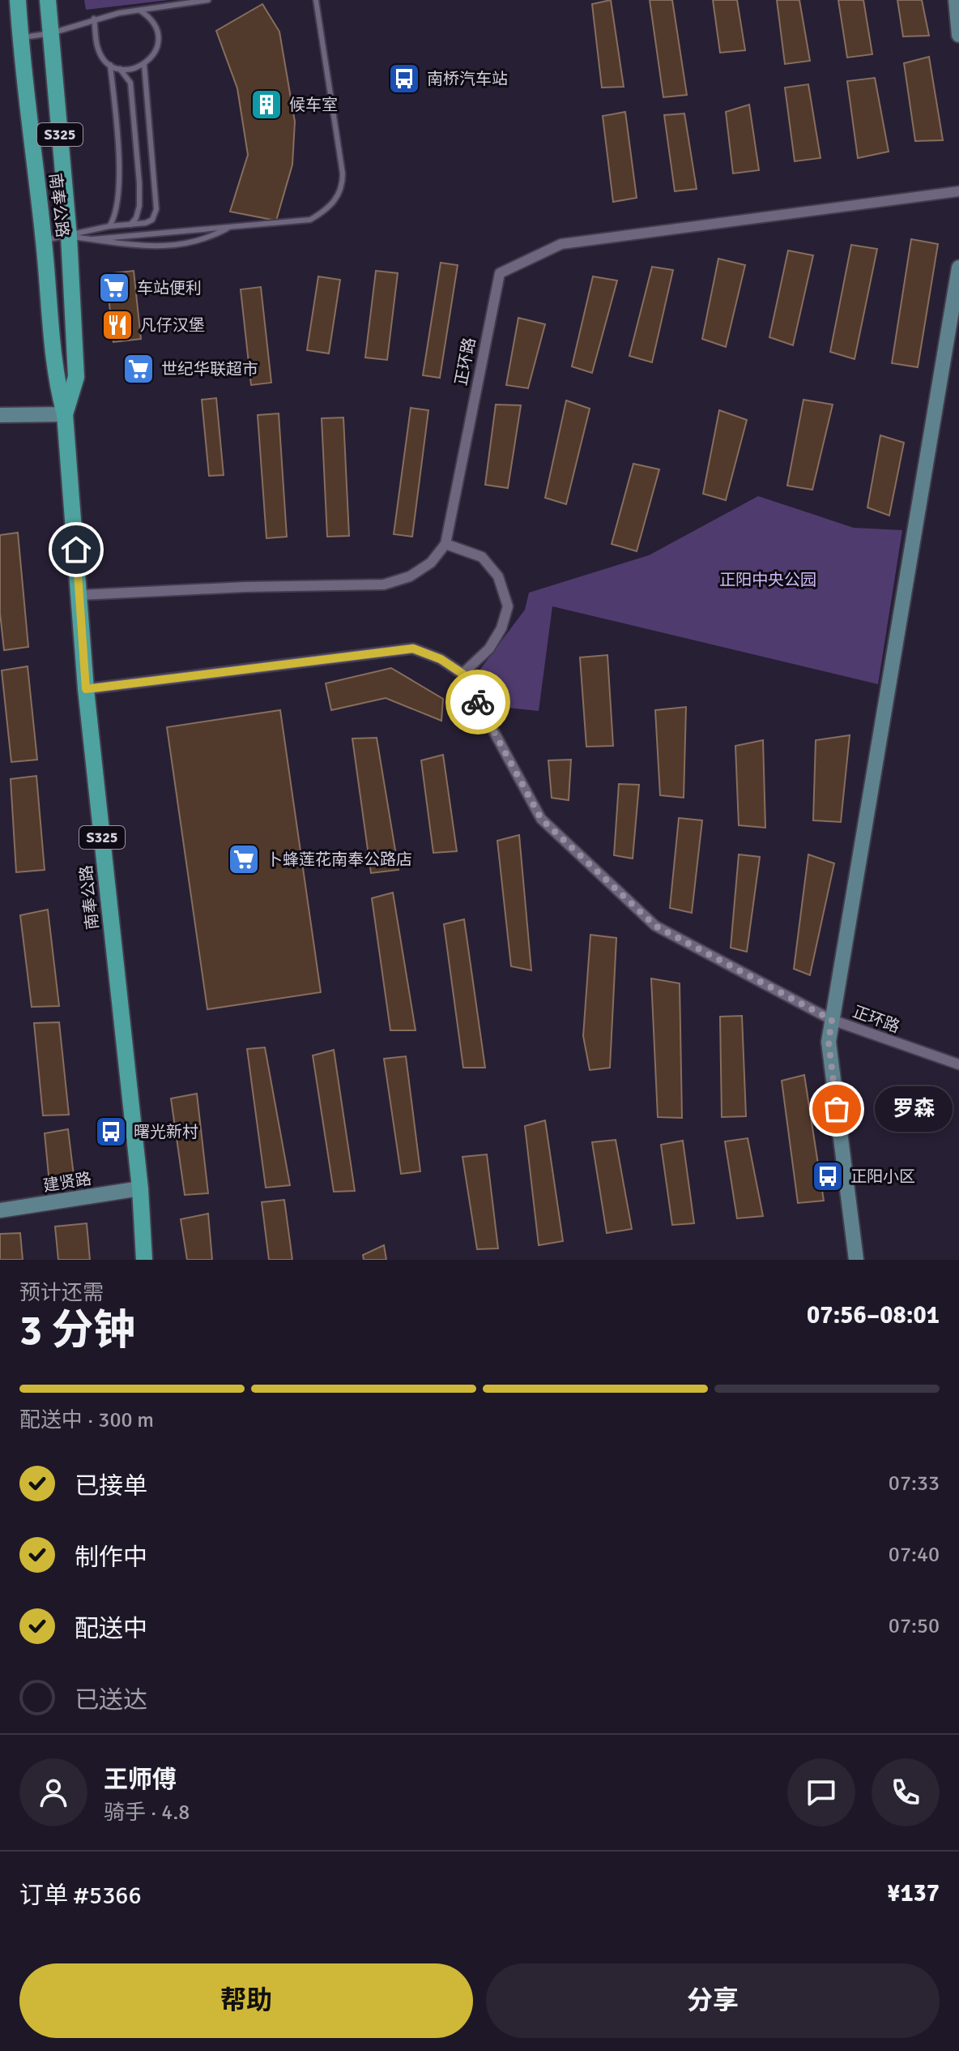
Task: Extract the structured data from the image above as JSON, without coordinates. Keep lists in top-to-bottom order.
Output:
{
  "streets": {
    "main road": ["S325", "南奉公路", "建贤路"],
    "street": ["正环路"]
  },
  "crossings": [
    ["南奉公路", "建贤路"]
  ],
  "parks": ["正阳中央公园"],
  "places": {
    "bus stop": ["南桥汽车站", "曙光新村", "正阳小区"],
    "building": ["候车室"],
    "supermarket": ["车站便利", "世纪华联超市", "卜蜂莲花南奉公路店"],
    "restaurant": ["凡仔汉堡"],
    "other": ["罗森"]
  },
  "page": {
    "bubble": "罗森",
    "heading": ["3 分钟", "预计还需", "07:56–08:01"],
    "panel": [
      "王师傅",
      "骑手 · 4.8",
      "订单 #5366",
      "¥137"
    ],
    "bar": "配送中 · 300 m",
    "list": [
      ["已接单", "07:33"],
      ["制作中", "07:40"],
      ["配送中", "07:50"],
      "已送达"
    ],
    "buttons": ["帮助", "分享"]
  }
}
